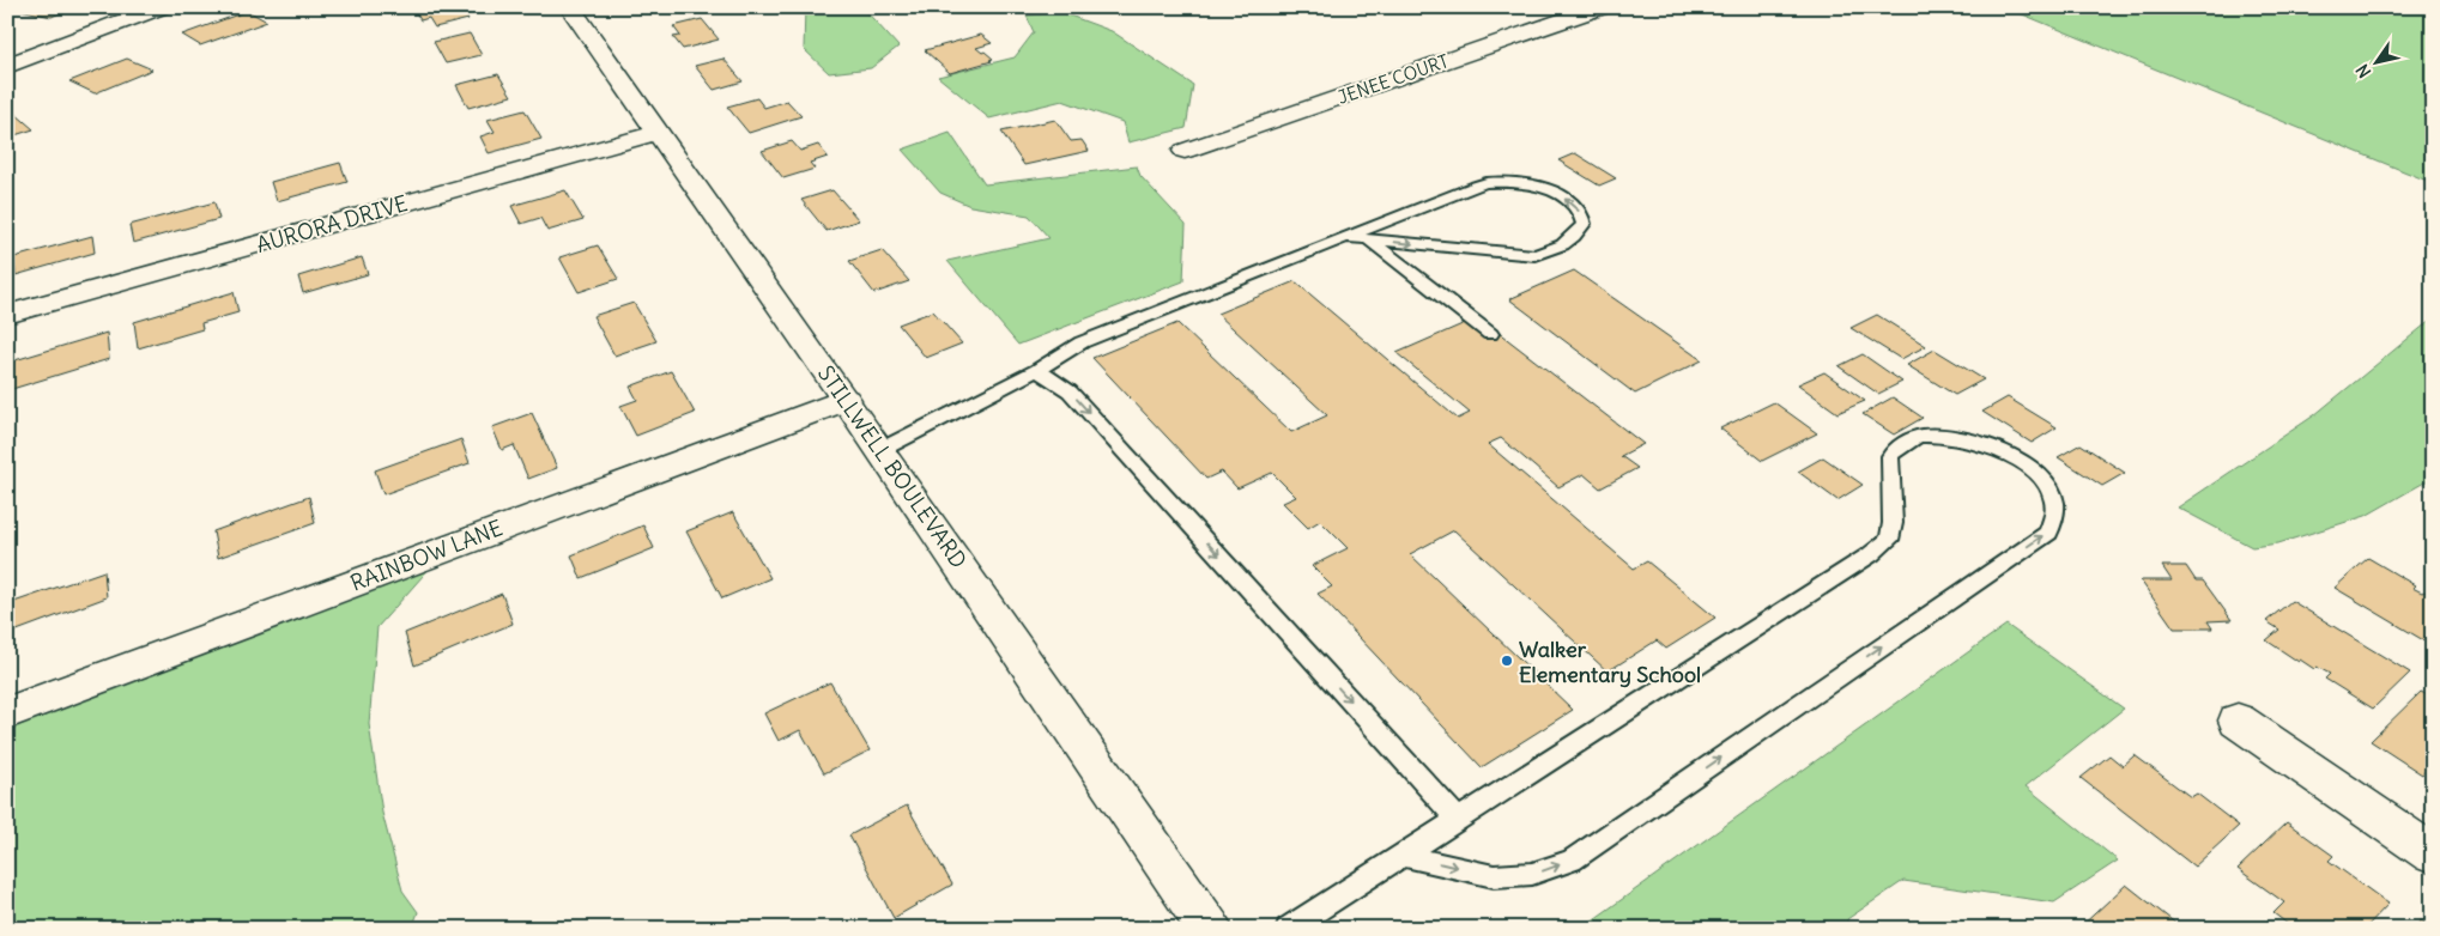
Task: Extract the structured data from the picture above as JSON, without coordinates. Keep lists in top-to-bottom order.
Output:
{
  "streets": {
    "street": [
      "JENEE COURT",
      "AURORA DRIVE",
      "STILLWELL BOULEVARD",
      "RAINBOW LANE"
    ]
  },
  "crossings": [
    ["AURORA DRIVE", "STILLWELL BOULEVARD"],
    ["STILLWELL BOULEVARD", "RAINBOW LANE"]
  ],
  "places": ["Walker Elementary School"],
  "north": "bottom left"
}
